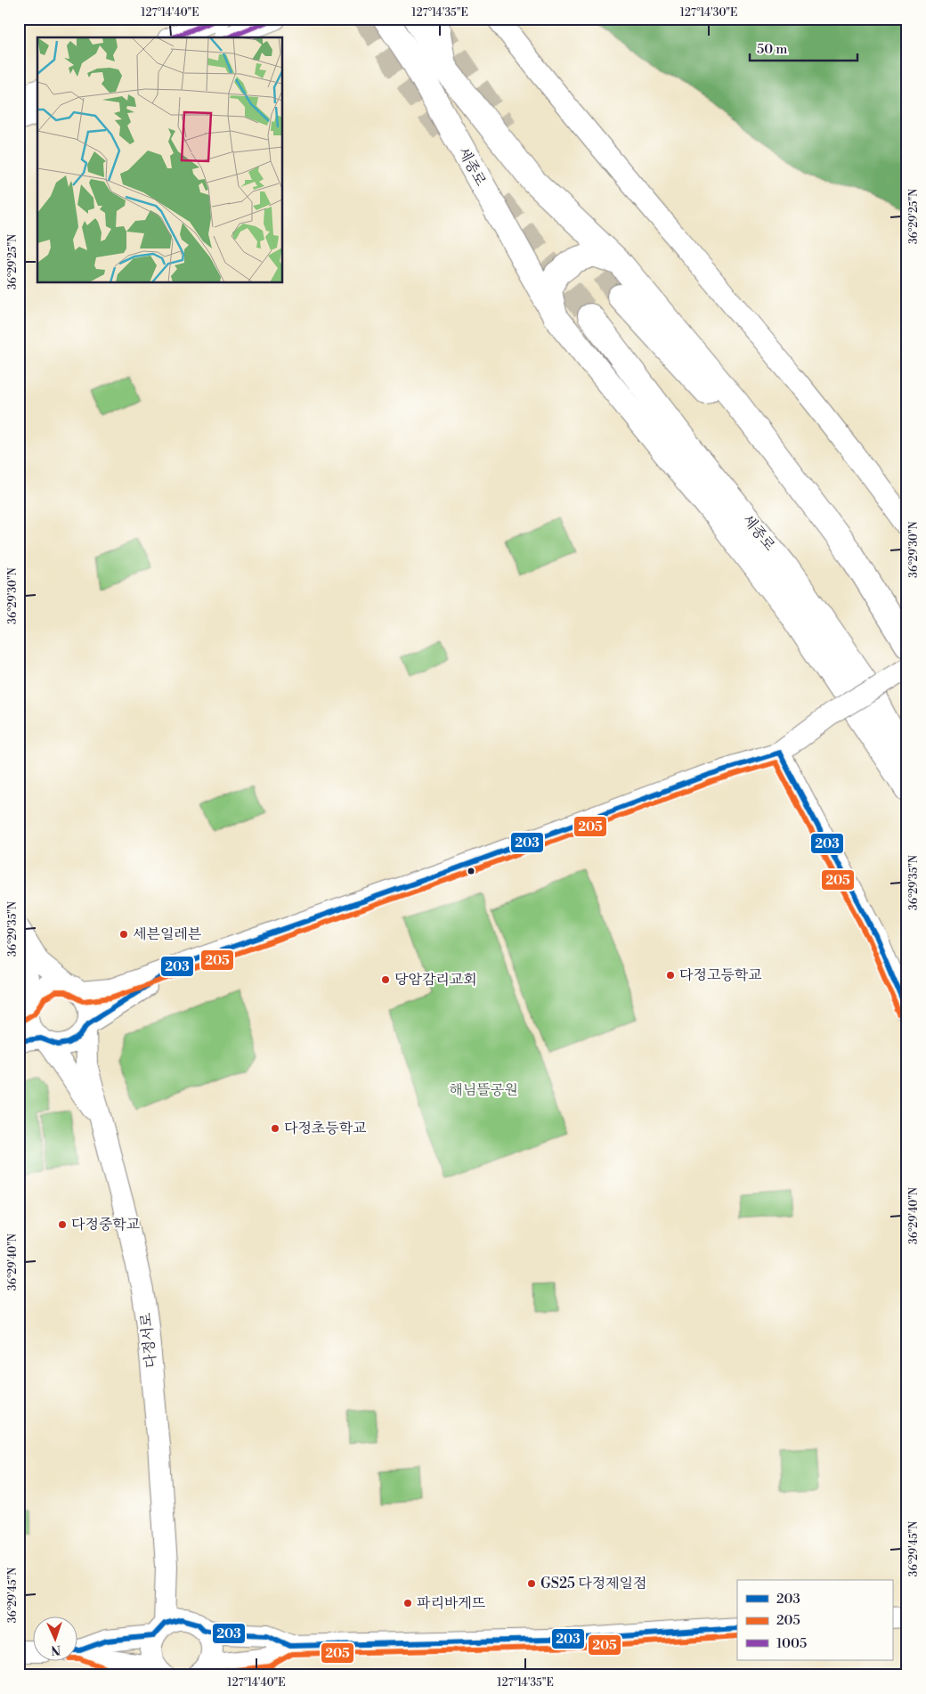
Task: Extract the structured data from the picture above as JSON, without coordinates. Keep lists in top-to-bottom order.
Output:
{
  "streets": {
    "main road": ["세종로"],
    "street": ["다정서로"]
  },
  "parks": ["해님뜰공원"],
  "places": [
    "세븐일레븐",
    "다정고등학교",
    "당암감리교회",
    "다정초등학교",
    "다정중학교",
    "GS25 다정제일점",
    "파리바게뜨"
  ],
  "lines": ["transit line 1005", "transit line 203", "transit line 205"],
  "legend": ["203", "205", "1005"],
  "scale_bar": "50 m",
  "north": "bottom",
  "coordinates": [
    "127°14'40\"E",
    "127°14'35\"E",
    "127°14'30\"E",
    "36°29'25\"N",
    "36°29'30\"N",
    "36°29'35\"N",
    "36°29'40\"N",
    "36°29'45\"N"
  ]
}
